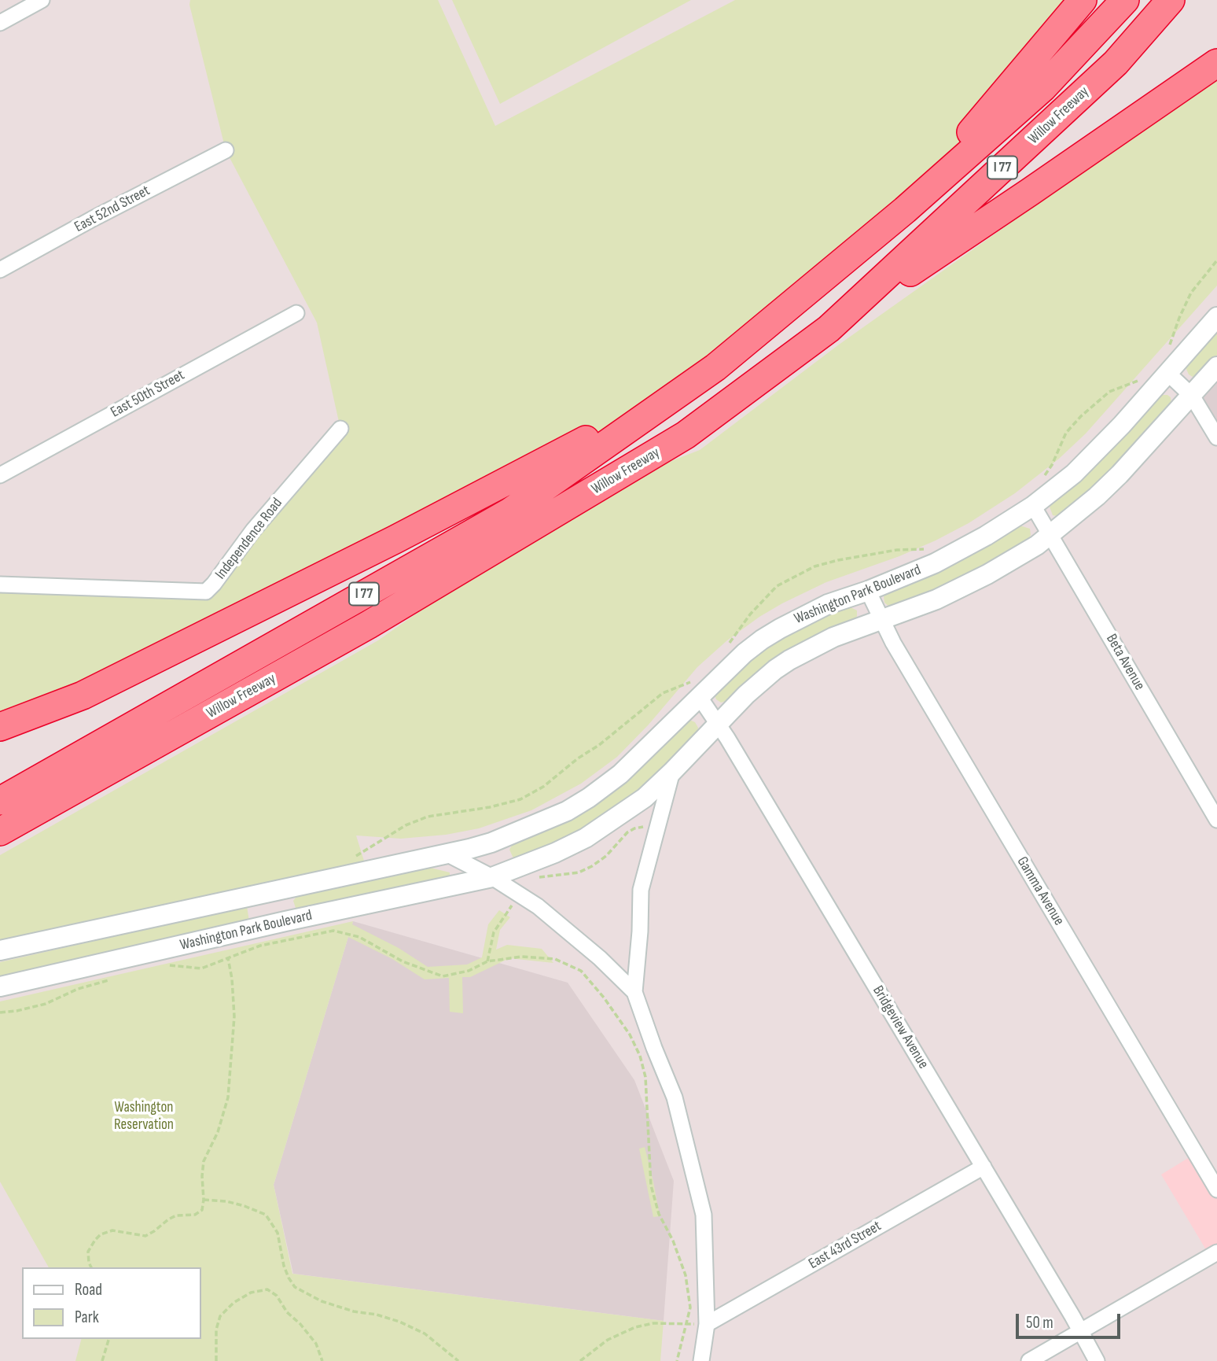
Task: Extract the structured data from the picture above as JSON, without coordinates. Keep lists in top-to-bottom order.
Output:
{
  "streets": {
    "highway": ["Willow Freeway", "I 77"],
    "street": [
      "East 52nd Street",
      "East 50th Street",
      "Independence Road",
      "Washington Park Boulevard",
      "Beta Avenue",
      "Gamma Avenue",
      "Bridgeview Avenue",
      "East 43rd Street"
    ]
  },
  "crossings": [
    ["Washington Park Boulevard", "Beta Avenue"],
    ["Washington Park Boulevard", "Gamma Avenue"],
    ["Washington Park Boulevard", "Bridgeview Avenue"],
    ["Washington Park Boulevard", "East 43rd Street"],
    ["Bridgeview Avenue", "East 43rd Street"]
  ],
  "parks": ["Washington Reservation"],
  "legend": ["Road", "Park"],
  "scale_bar": "50 m"
}
